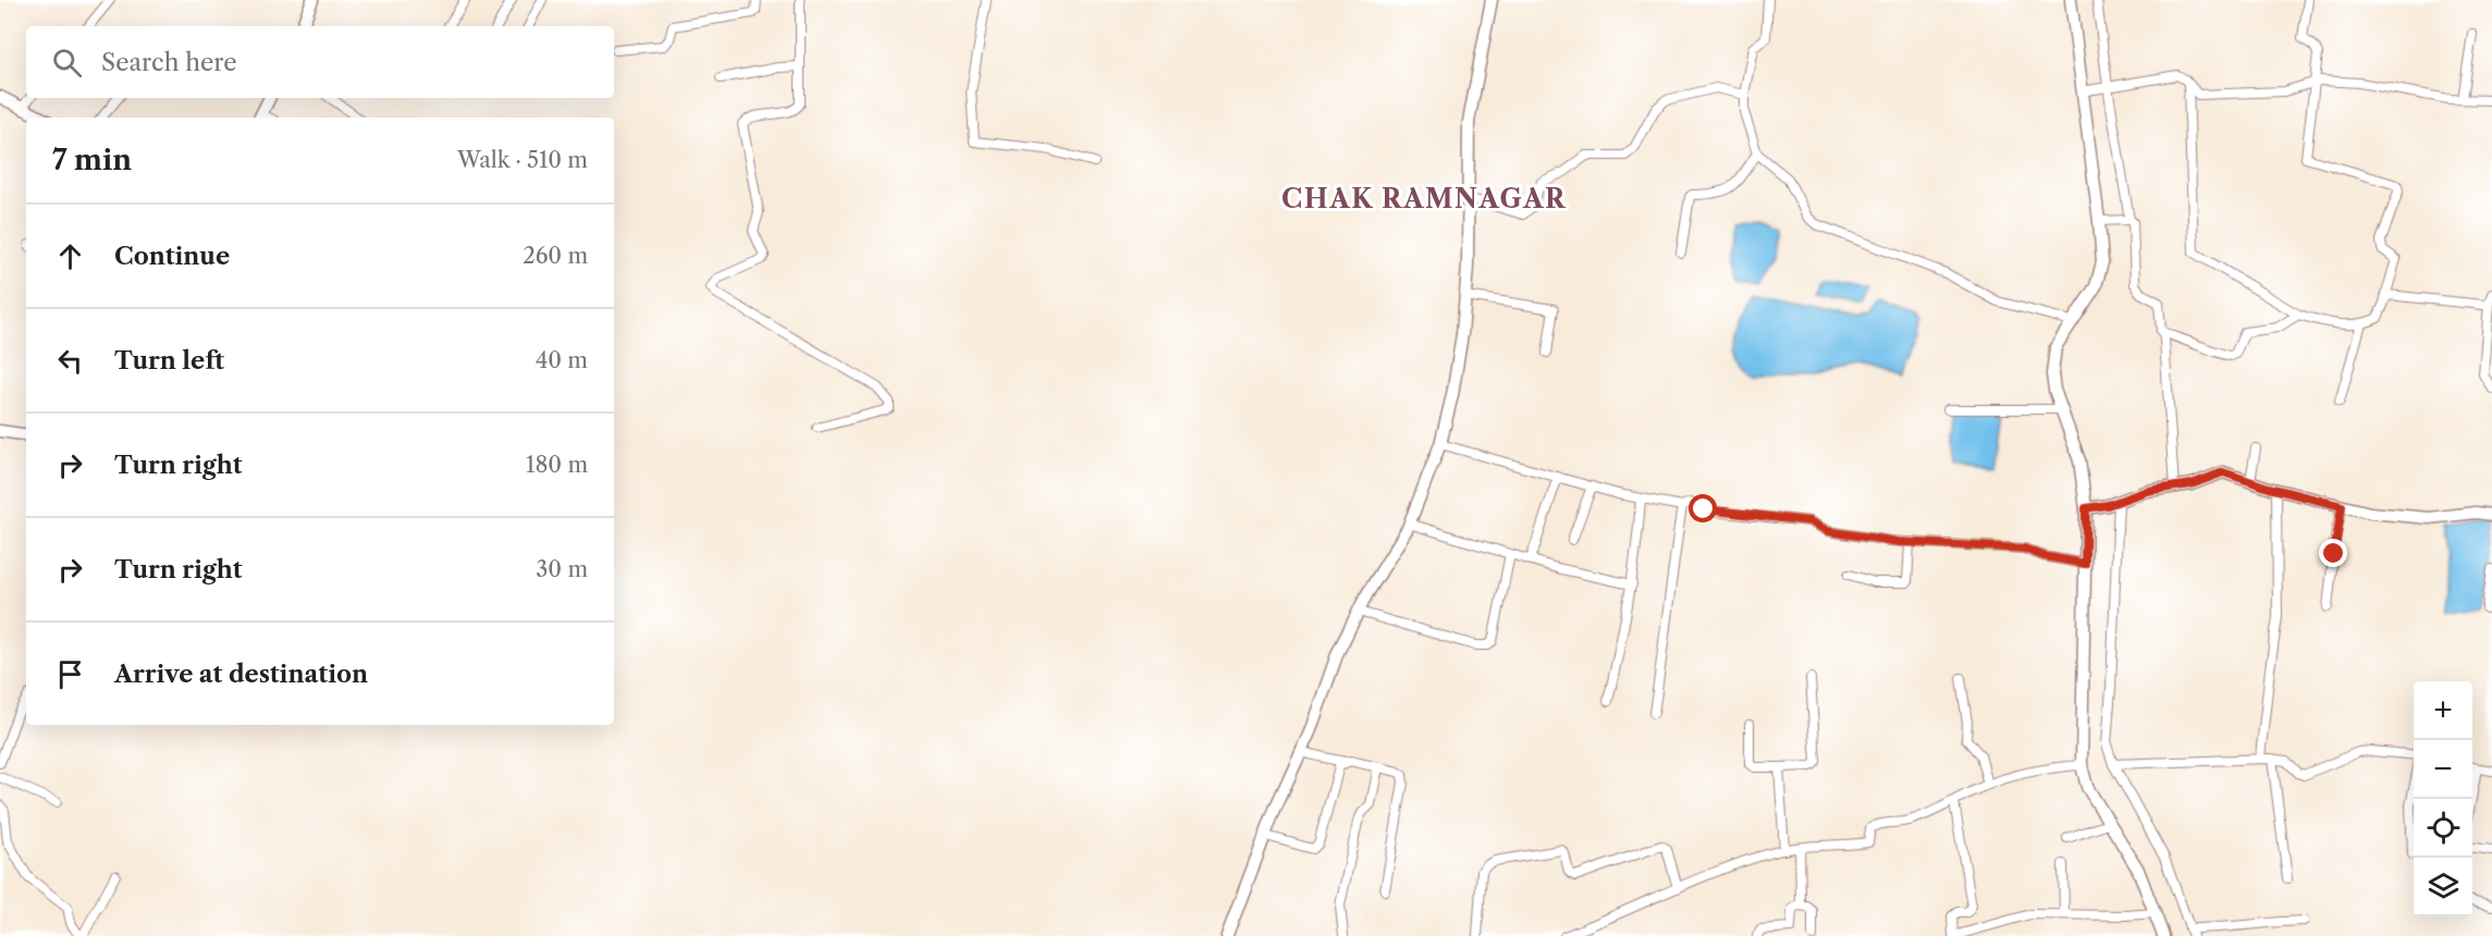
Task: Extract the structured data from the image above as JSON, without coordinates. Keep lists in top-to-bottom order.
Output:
{
  "districts": ["CHAK RAMNAGAR"],
  "page": {
    "search": "Search here",
    "heading": ["7 min", "Walk · 510 m"],
    "list": [
      ["Continue", "260 m"],
      ["Turn left", "40 m"],
      ["Turn right", "180 m"],
      ["Turn right", "30 m"],
      "Arrive at destination"
    ],
    "map_buttons": ["+", "−"]
  }
}
